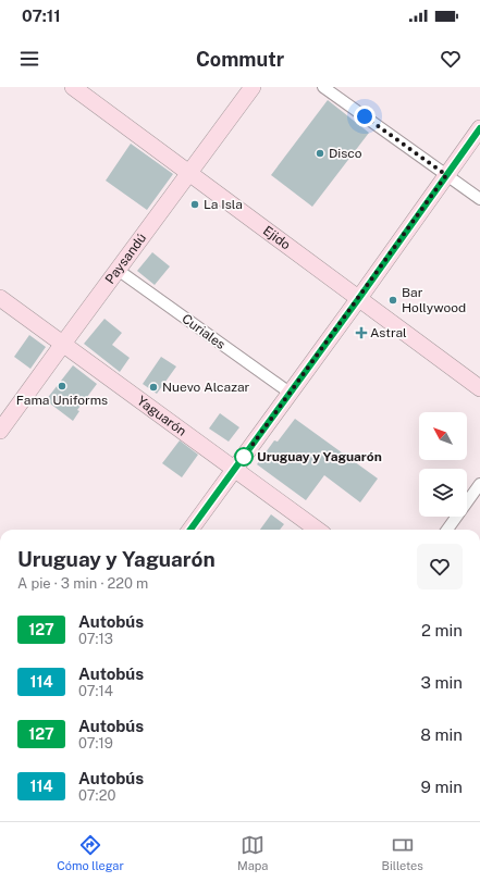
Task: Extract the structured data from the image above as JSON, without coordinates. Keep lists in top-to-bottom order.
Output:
{
  "streets": {
    "street": [
      "Ejido",
      "Paysandú",
      "Curiales",
      "Yaguarón"
    ]
  },
  "crossings": [
    ["Ejido", "Paysandú"],
    ["Paysandú", "Curiales"],
    ["Paysandú", "Yaguarón"]
  ],
  "places": {
    "other": [
      "Disco",
      "La Isla",
      "Bar Hollywood",
      "Fama Uniforms",
      "Nuevo Alcazar",
      "Uruguay y Yaguarón"
    ],
    "health": ["Astral"]
  },
  "lines": ["bus line 127"],
  "north": "top left",
  "page": {
    "status": "07:11",
    "header": "Commutr",
    "heading": ["Uruguay y Yaguarón", "A pie · 3 min · 220 m"],
    "list": [
      {
        "mark": "127",
        "name": "Autobús",
        "note": "07:13",
        "value": "2 min"
      },
      {
        "mark": "114",
        "name": "Autobús",
        "note": "07:14",
        "value": "3 min"
      },
      {
        "mark": "127",
        "name": "Autobús",
        "note": "07:19",
        "value": "8 min"
      },
      {
        "mark": "114",
        "name": "Autobús",
        "note": "07:20",
        "value": "9 min"
      }
    ],
    "tabs": ["Cómo llegar", "Mapa", "Billetes"]
  }
}
